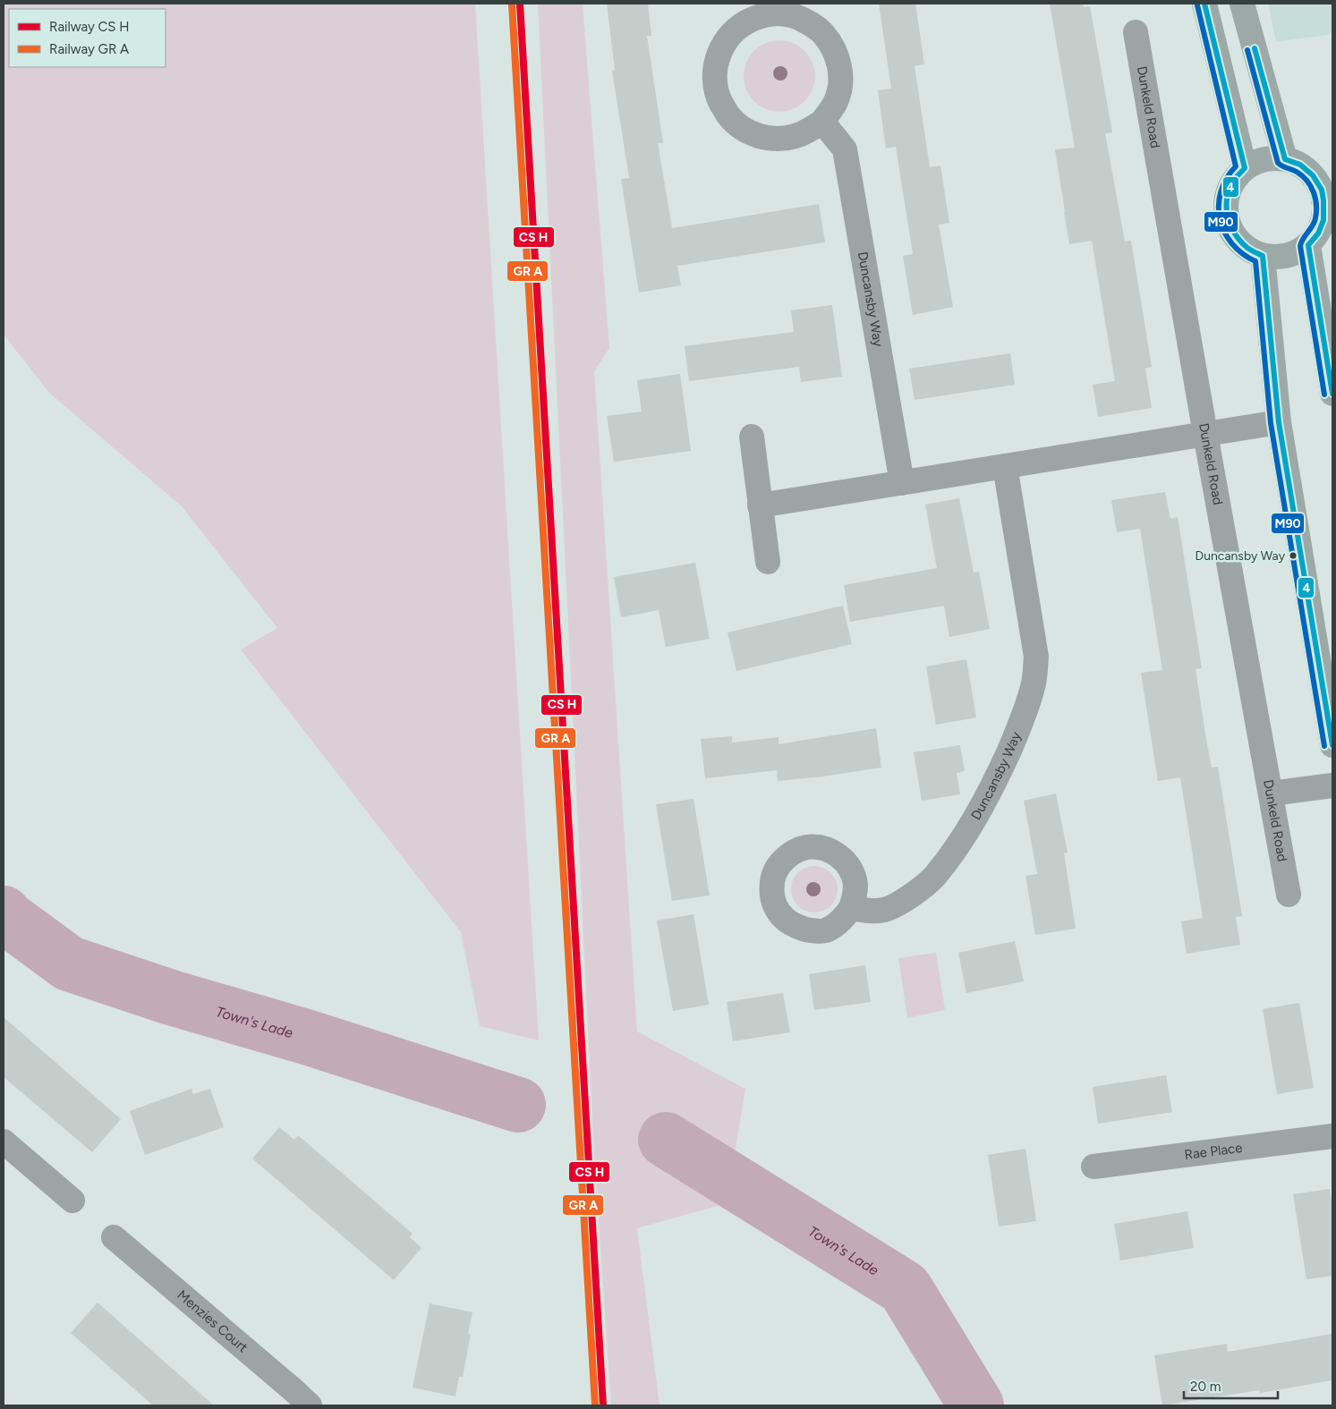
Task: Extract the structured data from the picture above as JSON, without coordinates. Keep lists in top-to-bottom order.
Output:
{
  "streets": {
    "street": [
      "Dunkeld Road",
      "Duncansby Way",
      "Rae Place",
      "Menzies Court"
    ]
  },
  "water": ["Town's Lade"],
  "places": ["Duncansby Way"],
  "lines": ["transit line 4", "transit line M90"],
  "legend": ["Railway CS H", "Railway GR A"],
  "scale_bar": "20 m"
}
